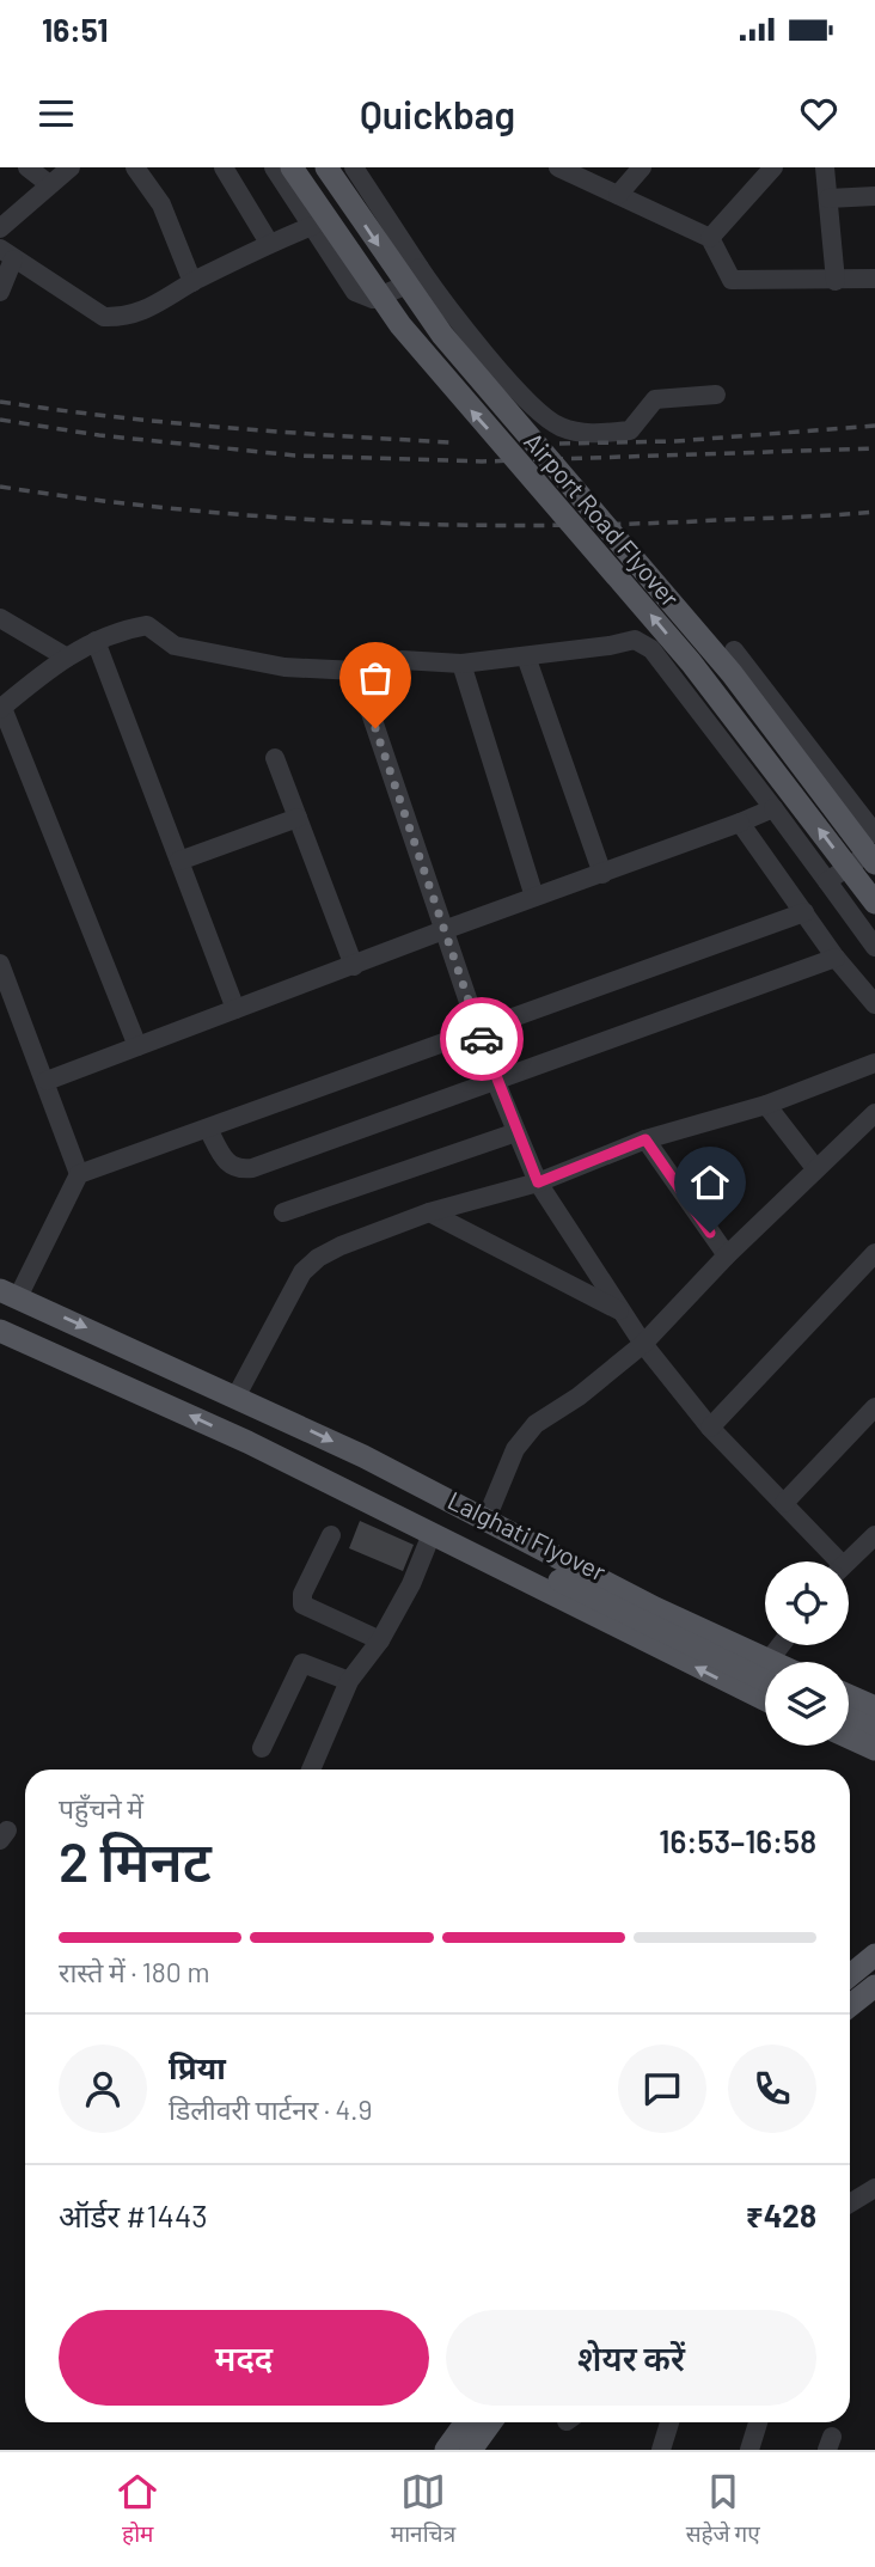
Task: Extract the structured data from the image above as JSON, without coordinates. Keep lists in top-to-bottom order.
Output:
{
  "streets": {
    "main road": ["Airport Road Flyover", "Lalghati Flyover"]
  },
  "page": {
    "status": "16:51",
    "header": "Quickbag",
    "heading": ["2 मिनट", "पहुँचने में", "16:53–16:58"],
    "panel": [
      "प्रिया",
      "डिलीवरी पार्टनर · 4.9",
      "ऑर्डर #1443",
      "₹428"
    ],
    "bar": "रास्ते में · 180 m",
    "buttons": ["मदद", "शेयर करें"],
    "tabs": ["होम", "मानचित्र", "सहेजे गए"]
  }
}
